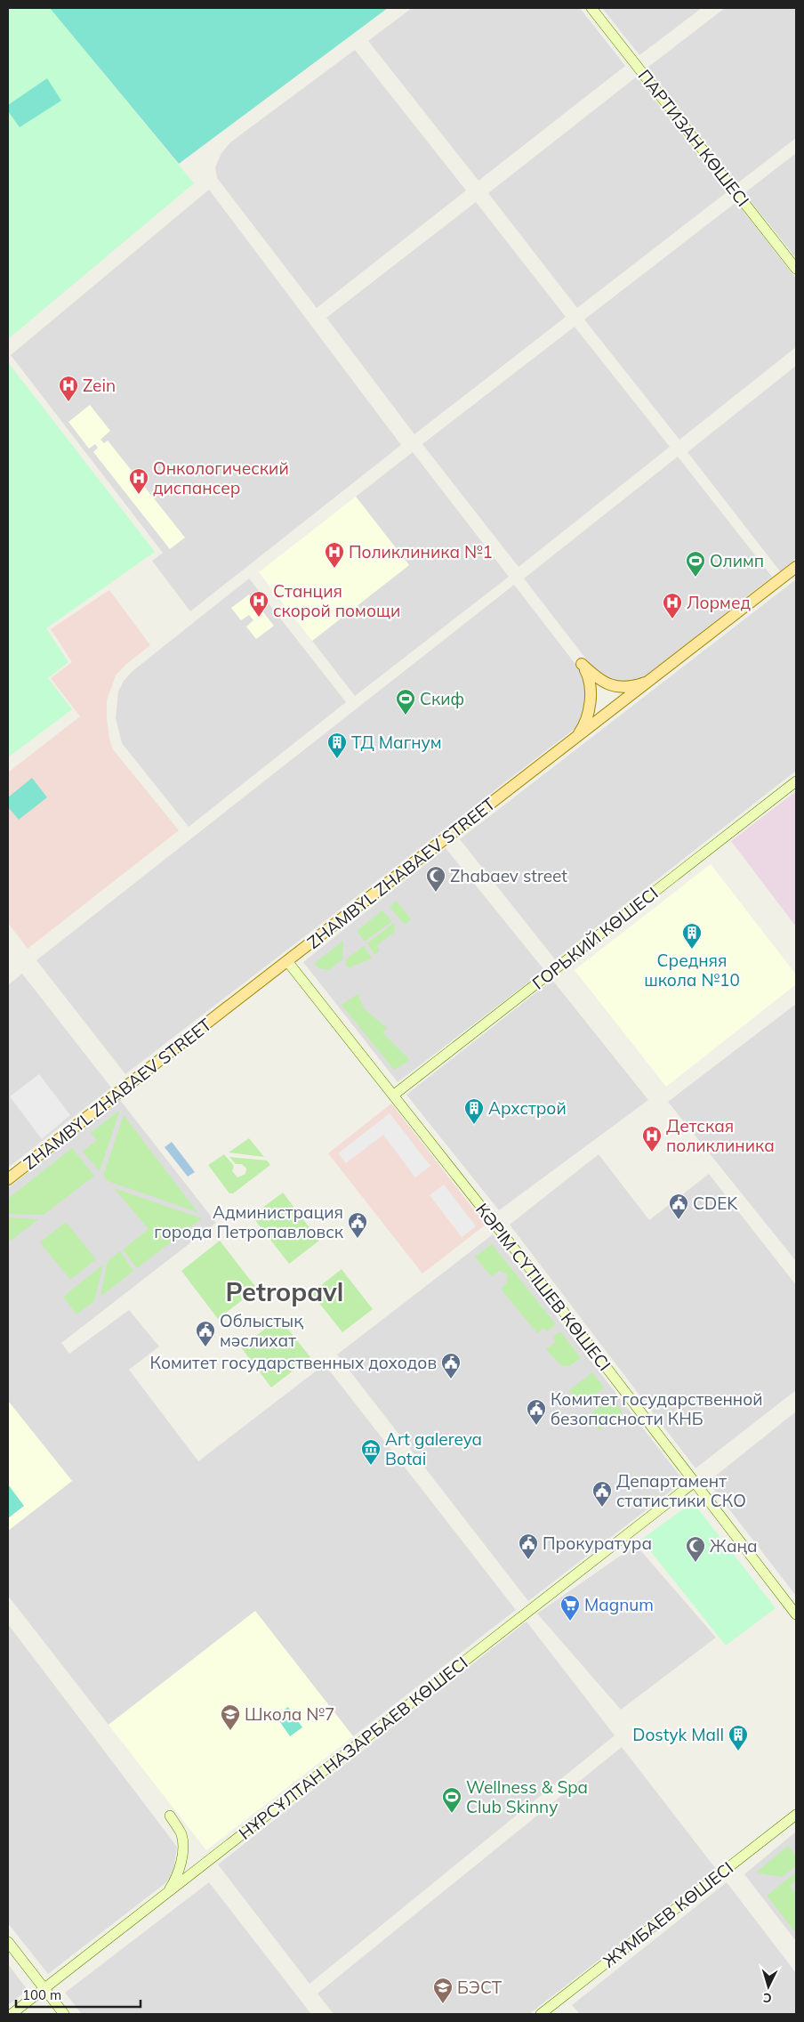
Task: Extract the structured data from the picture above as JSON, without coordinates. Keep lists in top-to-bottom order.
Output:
{
  "streets": {
    "main road": [
      "ПАРТИЗАН КӨШЕСІ",
      "ZHAMBYL ZHABAEV STREET",
      "ГОРЬКИЙ КӨШЕСІ",
      "КӘРІМ СҮТІШЕВ КӨШЕСІ",
      "НҰРСҰЛТАН НАЗАРБАЕВ КӨШЕСІ",
      "ЖҰМБАЕВ КӨШЕСІ"
    ]
  },
  "crossings": [
    ["ZHAMBYL ZHABAEV STREET", "КӘРІМ СҮТІШЕВ КӨШЕСІ"],
    ["ГОРЬКИЙ КӨШЕСІ", "КӘРІМ СҮТІШЕВ КӨШЕСІ"],
    ["КӘРІМ СҮТІШЕВ КӨШЕСІ", "НҰРСҰЛТАН НАЗАРБАЕВ КӨШЕСІ"]
  ],
  "districts": ["Petropavl"],
  "places": {
    "hospital": [
      "Zein",
      "Онкологический диспансер",
      "Поликлиника №1",
      "Станция скорой помощи",
      "Лормед",
      "Детская поликлиника"
    ],
    "sports": ["Олимп", "Скиф", "Wellness & Spa Club Skinny"],
    "building": [
      "ТД Магнум",
      "Средняя школа №10",
      "Архстрой",
      "Dostyk Mall"
    ],
    "mosque": ["Zhabaev street", "Жаңа"],
    "public building": [
      "CDEK",
      "Администрация города Петропавловск",
      "Облыстық мәслихат",
      "Комитет государственных доходов",
      "Комитет государственной безопасности КНБ",
      "Департамент статистики СКО",
      "Прокуратура"
    ],
    "museum": ["Art galereya Botai"],
    "supermarket": ["Magnum"],
    "school or university": ["Школа №7", "БЭСТ"]
  },
  "scale_bar": "100 m",
  "north": "bottom"
}
